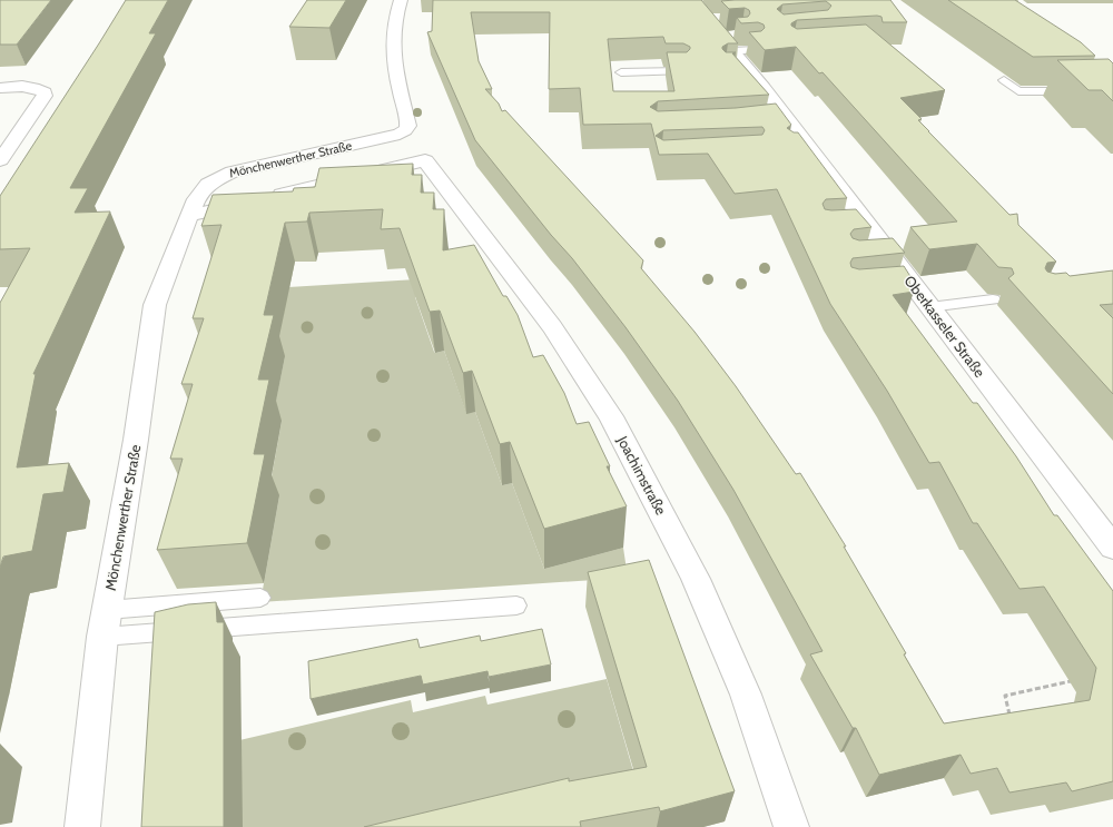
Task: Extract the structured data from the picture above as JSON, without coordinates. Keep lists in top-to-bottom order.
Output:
{
  "streets": {
    "street": ["Mönchenwerther Straße", "Oberkasseler Straße", "Joachimstraße"]
  },
  "crossings": [
    ["Mönchenwerther Straße", "Joachimstraße"]
  ]
}
